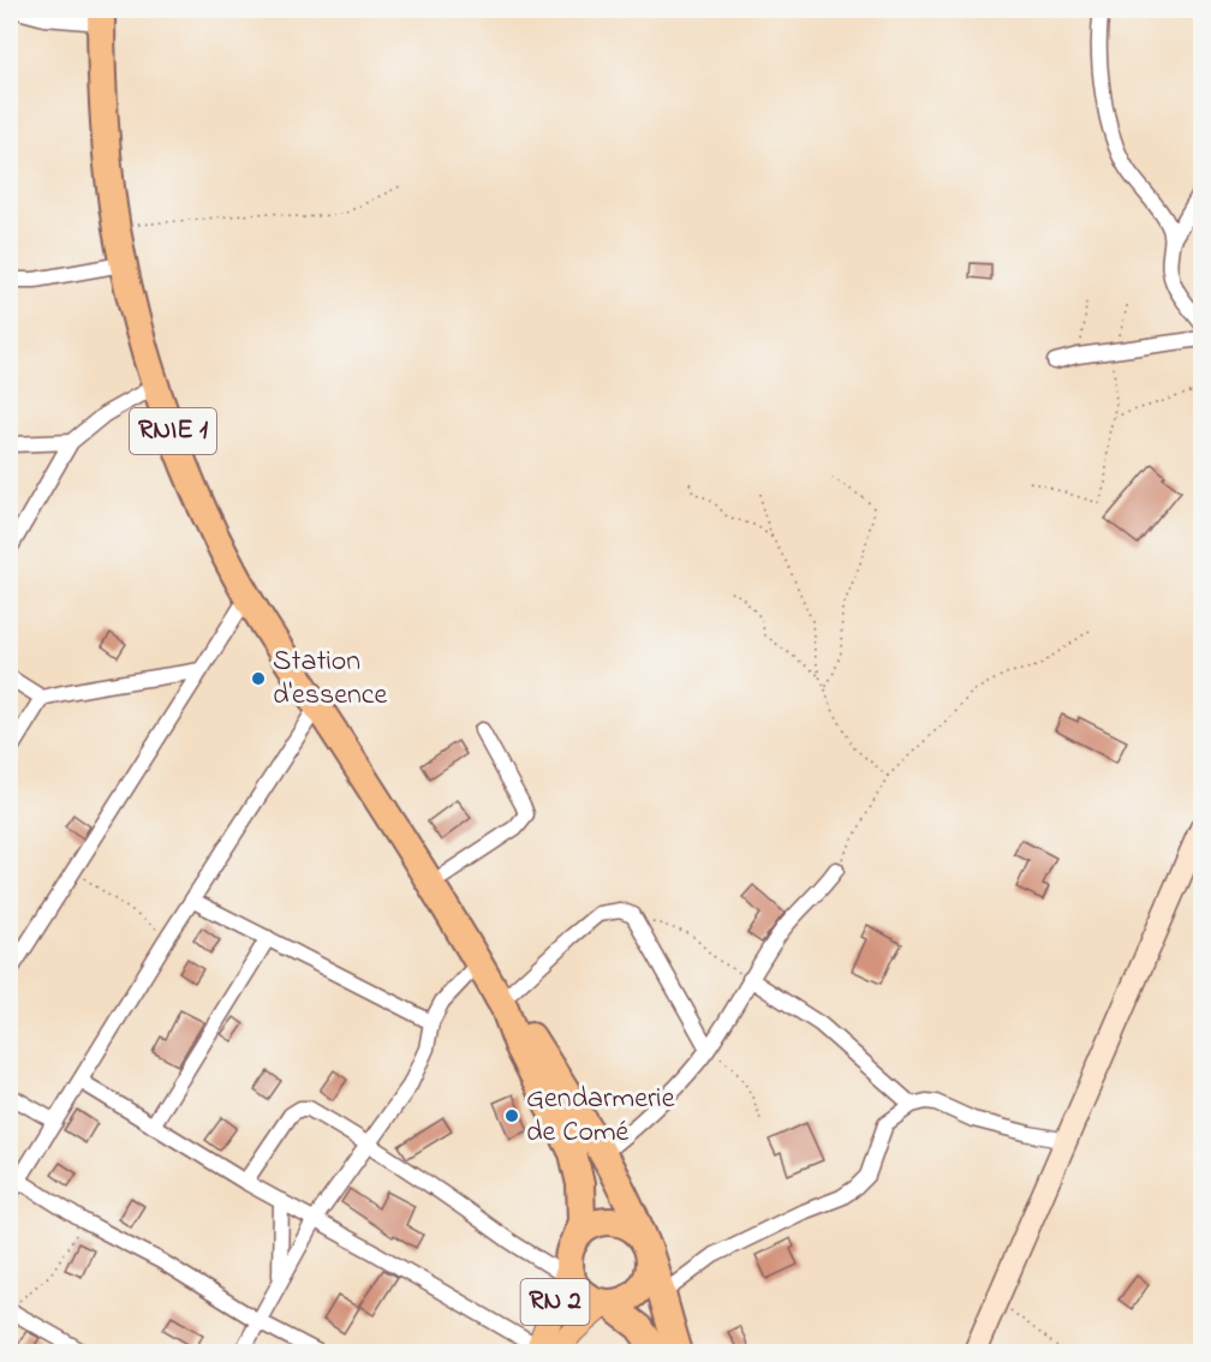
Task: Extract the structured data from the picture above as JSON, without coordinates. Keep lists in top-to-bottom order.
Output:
{
  "streets": {
    "highway": ["RNIE 1"],
    "main road": ["RN 2"]
  },
  "crossings": [
    ["RNIE 1", "RN 2"]
  ],
  "places": ["Station d'essence", "Gendarmerie de Comé"]
}
